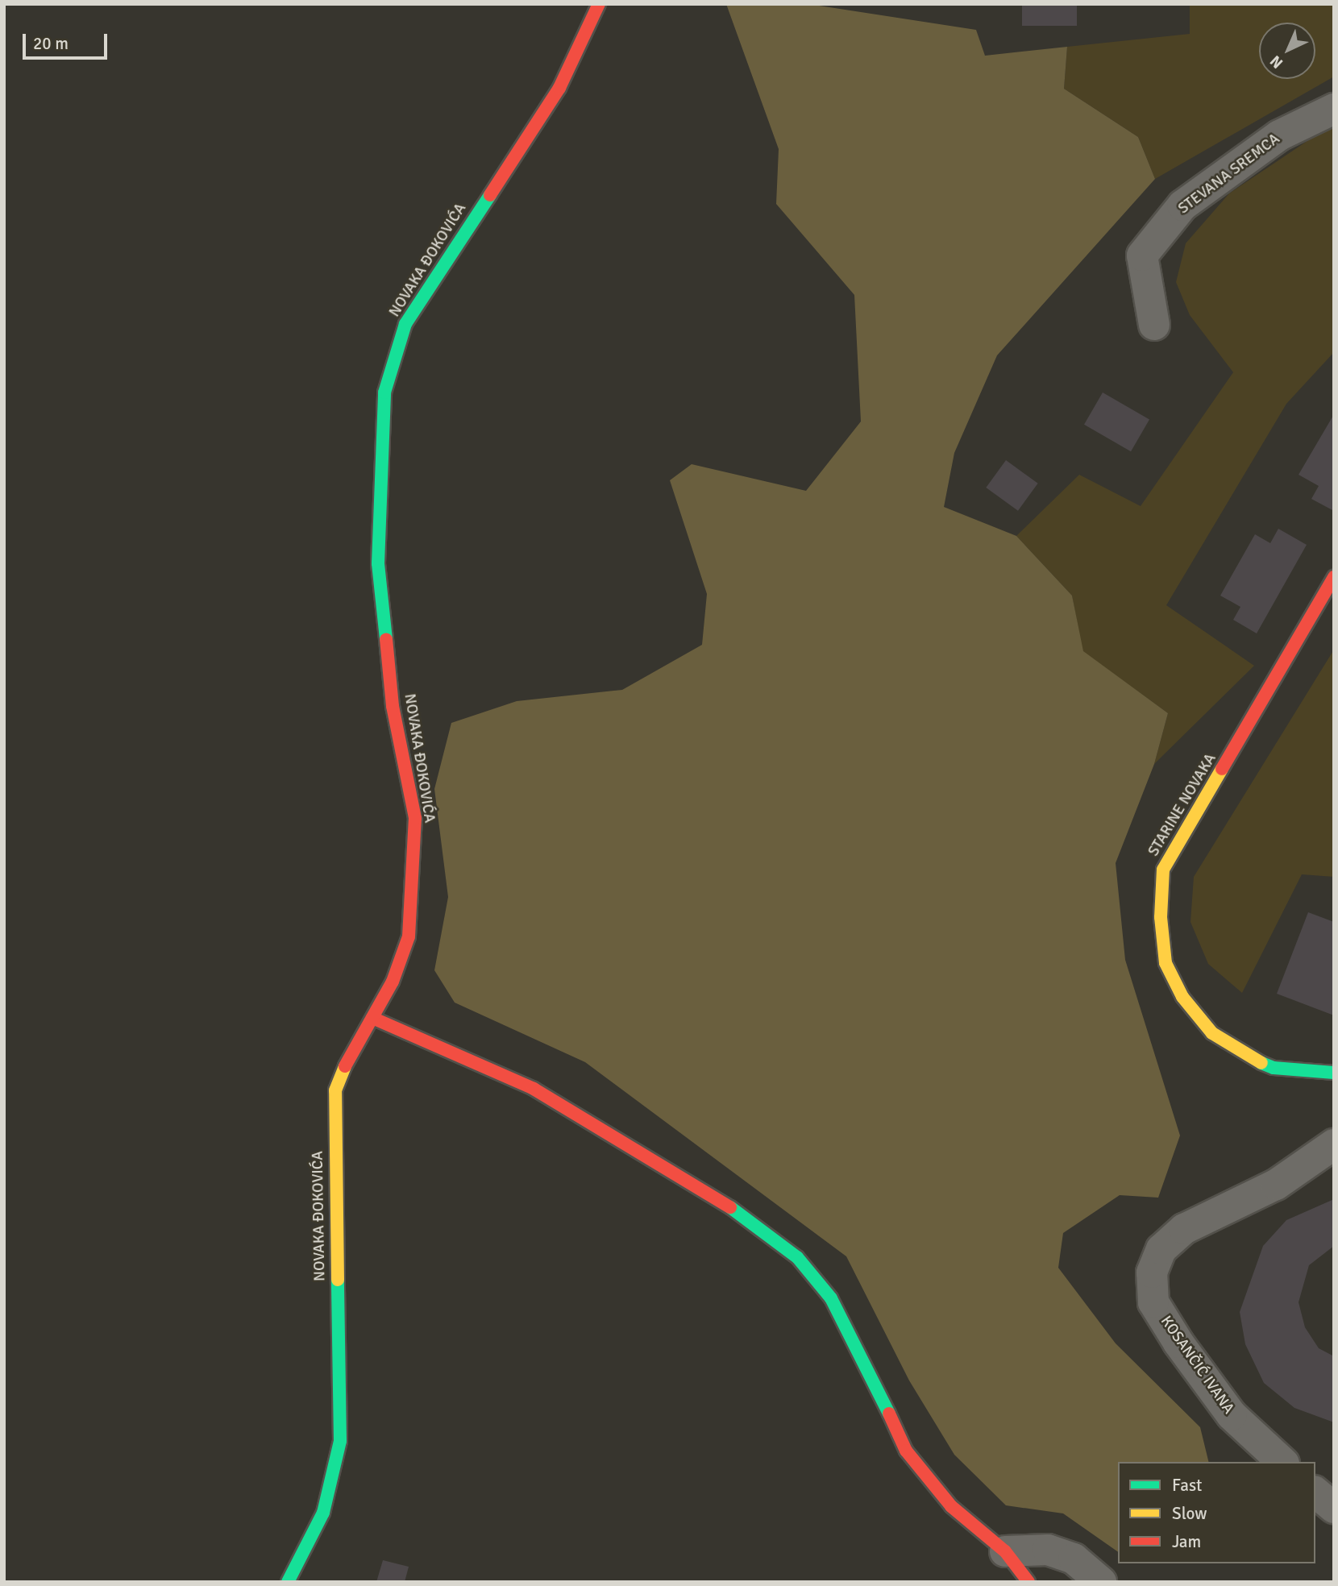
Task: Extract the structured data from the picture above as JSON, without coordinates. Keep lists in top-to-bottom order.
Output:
{
  "streets": {
    "street": [
      "STEVANA SREMCA",
      "NOVAKA ÐOKOVIĆA",
      "STARINE NOVAKA",
      "KOSANČIĆ IVANA"
    ]
  },
  "legend": ["Fast", "Slow", "Jam"],
  "scale_bar": "20 m",
  "north": "bottom left"
}
